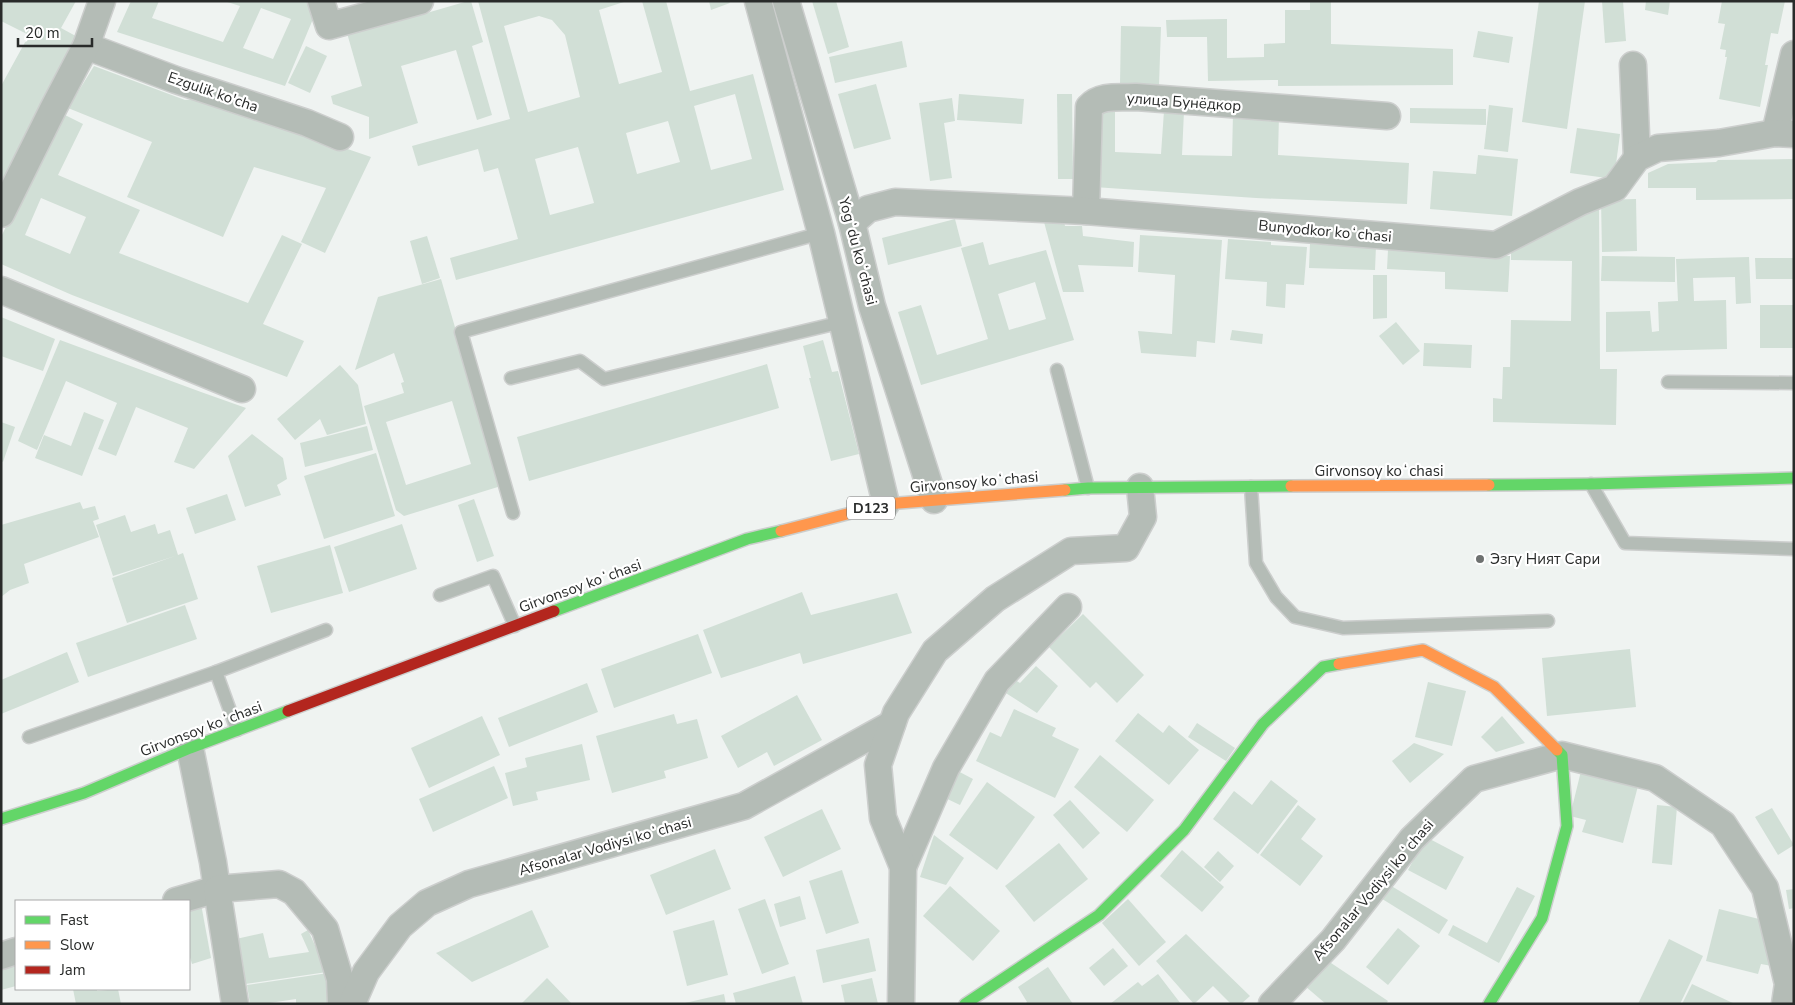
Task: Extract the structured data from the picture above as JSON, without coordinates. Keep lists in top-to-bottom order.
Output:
{
  "streets": {
    "main road": ["Girvonsoy koʻchasi", "D123"],
    "street": [
      "Ezgulik ko'cha",
      "улица Бунёдкор",
      "Bunyodkor koʻchasi",
      "Yogʻdu koʻchasi",
      "Afsonalar Vodiysi koʻchasi"
    ]
  },
  "crossings": [
    ["улица Бунёдкор", "Bunyodkor koʻchasi"],
    ["Bunyodkor koʻchasi", "Yogʻdu koʻchasi"],
    ["Yogʻdu koʻchasi", "Girvonsoy koʻchasi"]
  ],
  "places": ["Эзгу Ният Сари"],
  "legend": ["Fast", "Slow", "Jam"],
  "scale_bar": "20 m"
}
